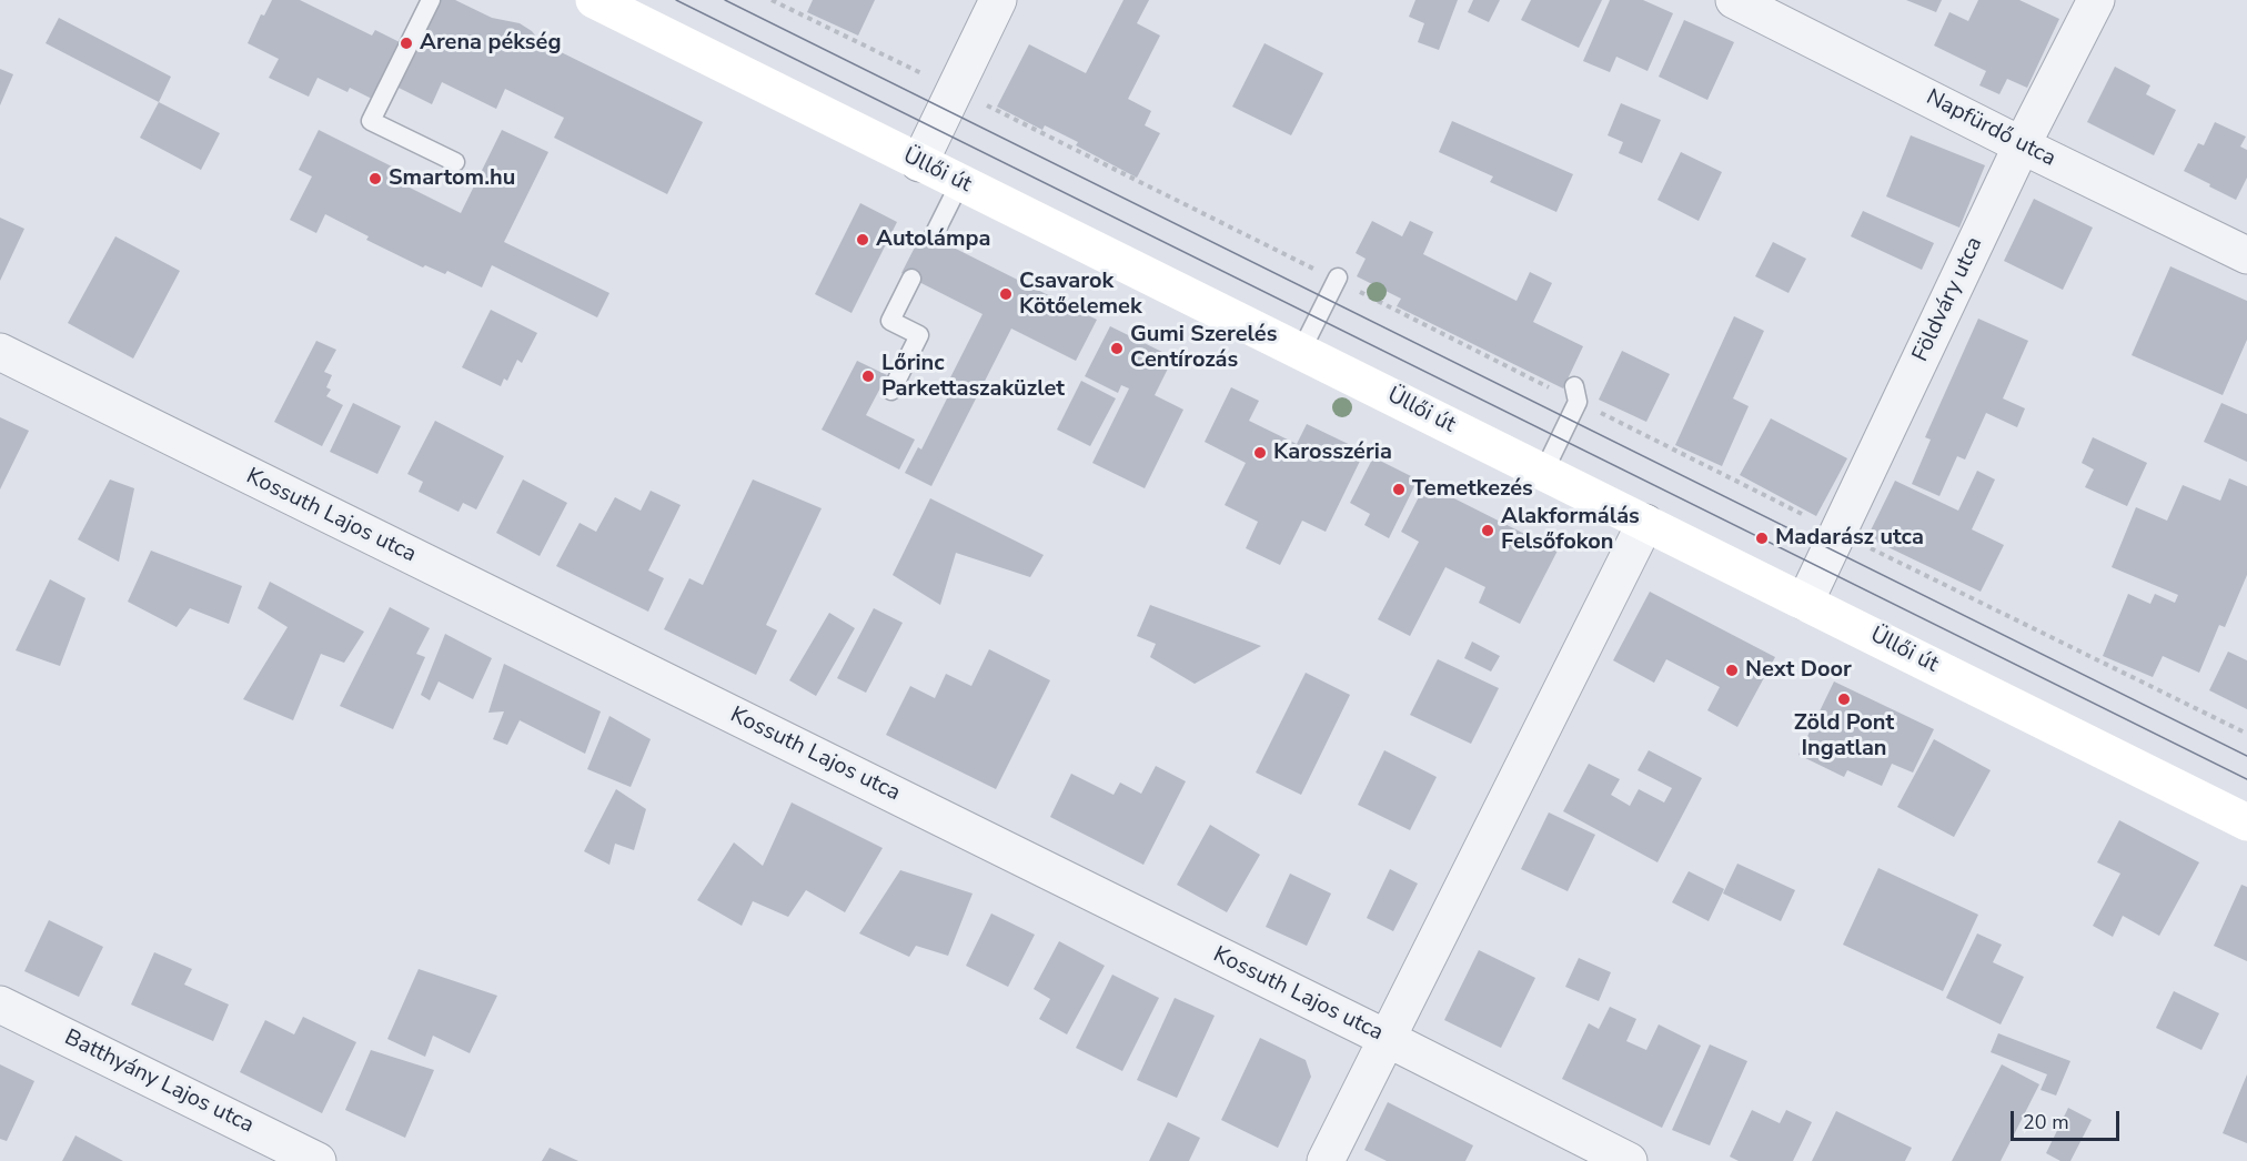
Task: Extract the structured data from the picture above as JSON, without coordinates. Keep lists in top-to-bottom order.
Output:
{
  "streets": {
    "main road": ["Üllői út"],
    "street": [
      "Napfürdő utca",
      "Földváry utca",
      "Kossuth Lajos utca",
      "Batthyány Lajos utca"
    ]
  },
  "crossings": [
    ["Napfürdő utca", "Földváry utca"],
    ["Üllői út", "Földváry utca"]
  ],
  "places": [
    "Arena pékség",
    "Smartom.hu",
    "Autolámpa",
    "Csavarok Kötőelemek",
    "Gumi Szerelés Centírozás",
    "Lőrinc Parkettaszaküzlet",
    "Karosszéria",
    "Temetkezés",
    "Alakformálás Felsőfokon",
    "Madarász utca",
    "Next Door",
    "Zöld Pont Ingatlan"
  ],
  "scale_bar": "20 m"
}
